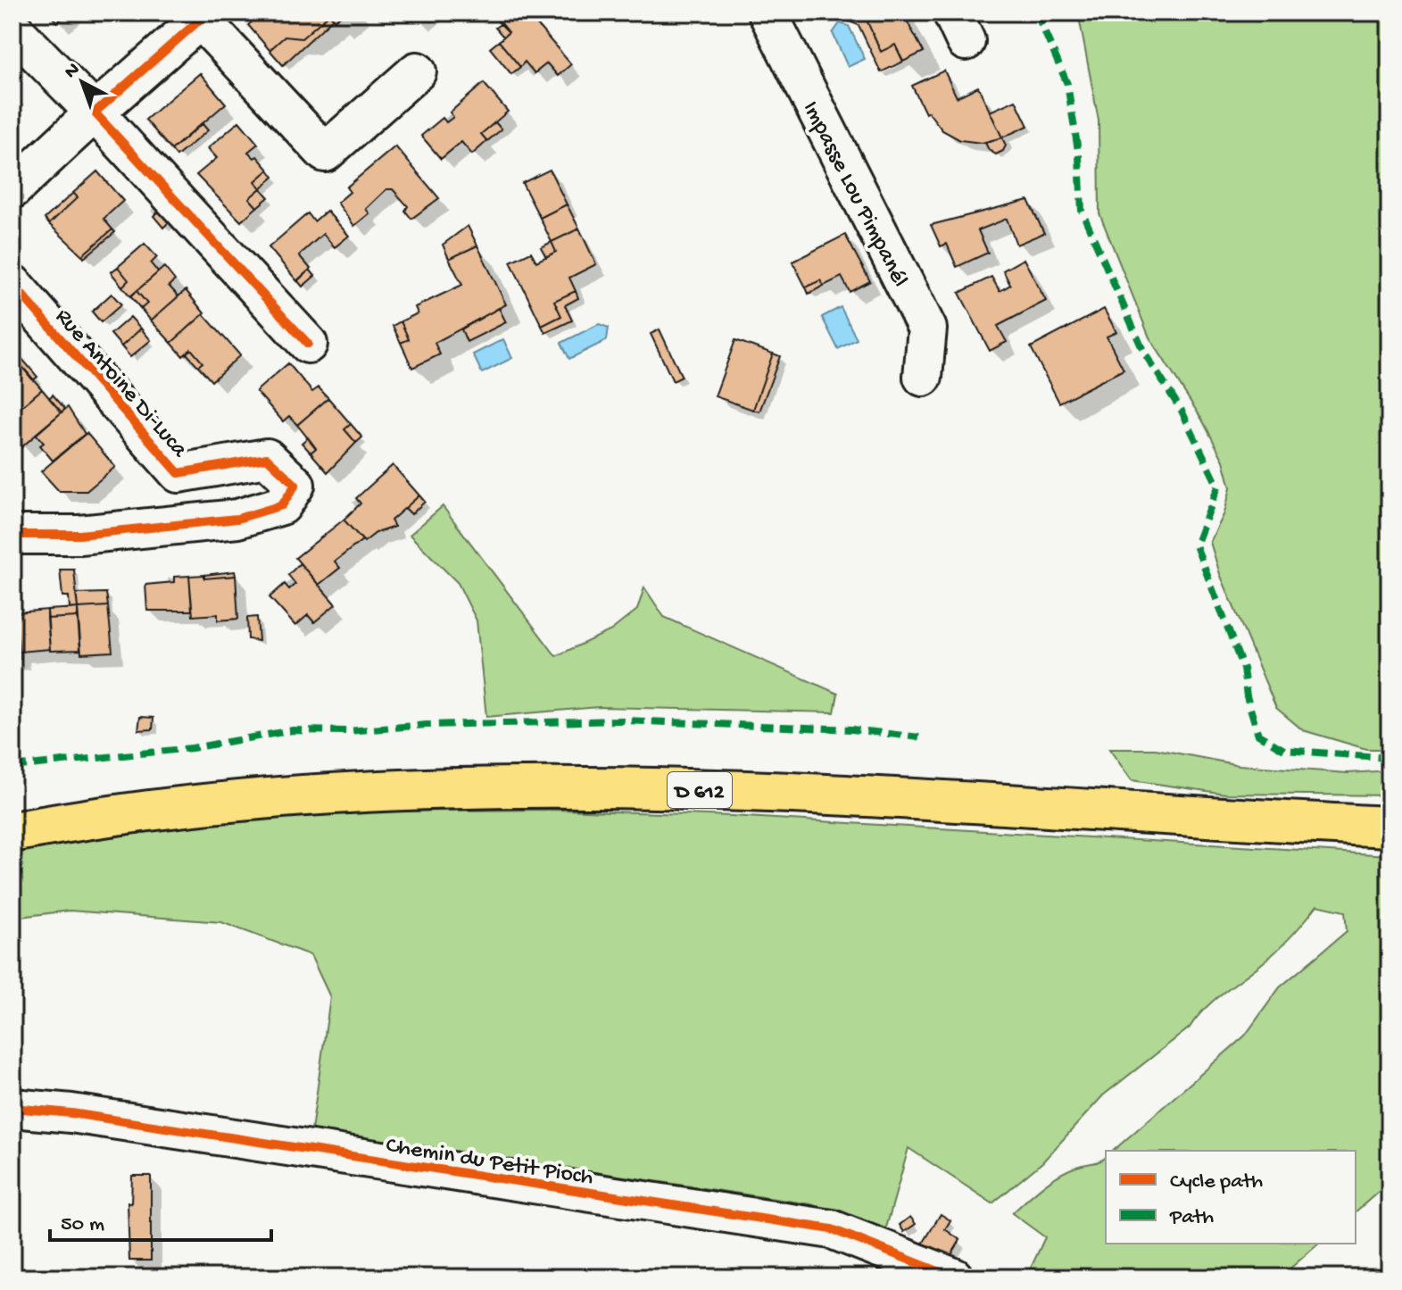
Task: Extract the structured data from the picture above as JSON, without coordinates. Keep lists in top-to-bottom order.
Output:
{
  "streets": {
    "highway": ["D 612"],
    "street": ["Impasse Lou Pimpanél", "Rue Antoine Di-Luca", "Chemin du Petit Pioch"]
  },
  "legend": ["Cycle path", "Path"],
  "scale_bar": "50 m",
  "north": "top left"
}
